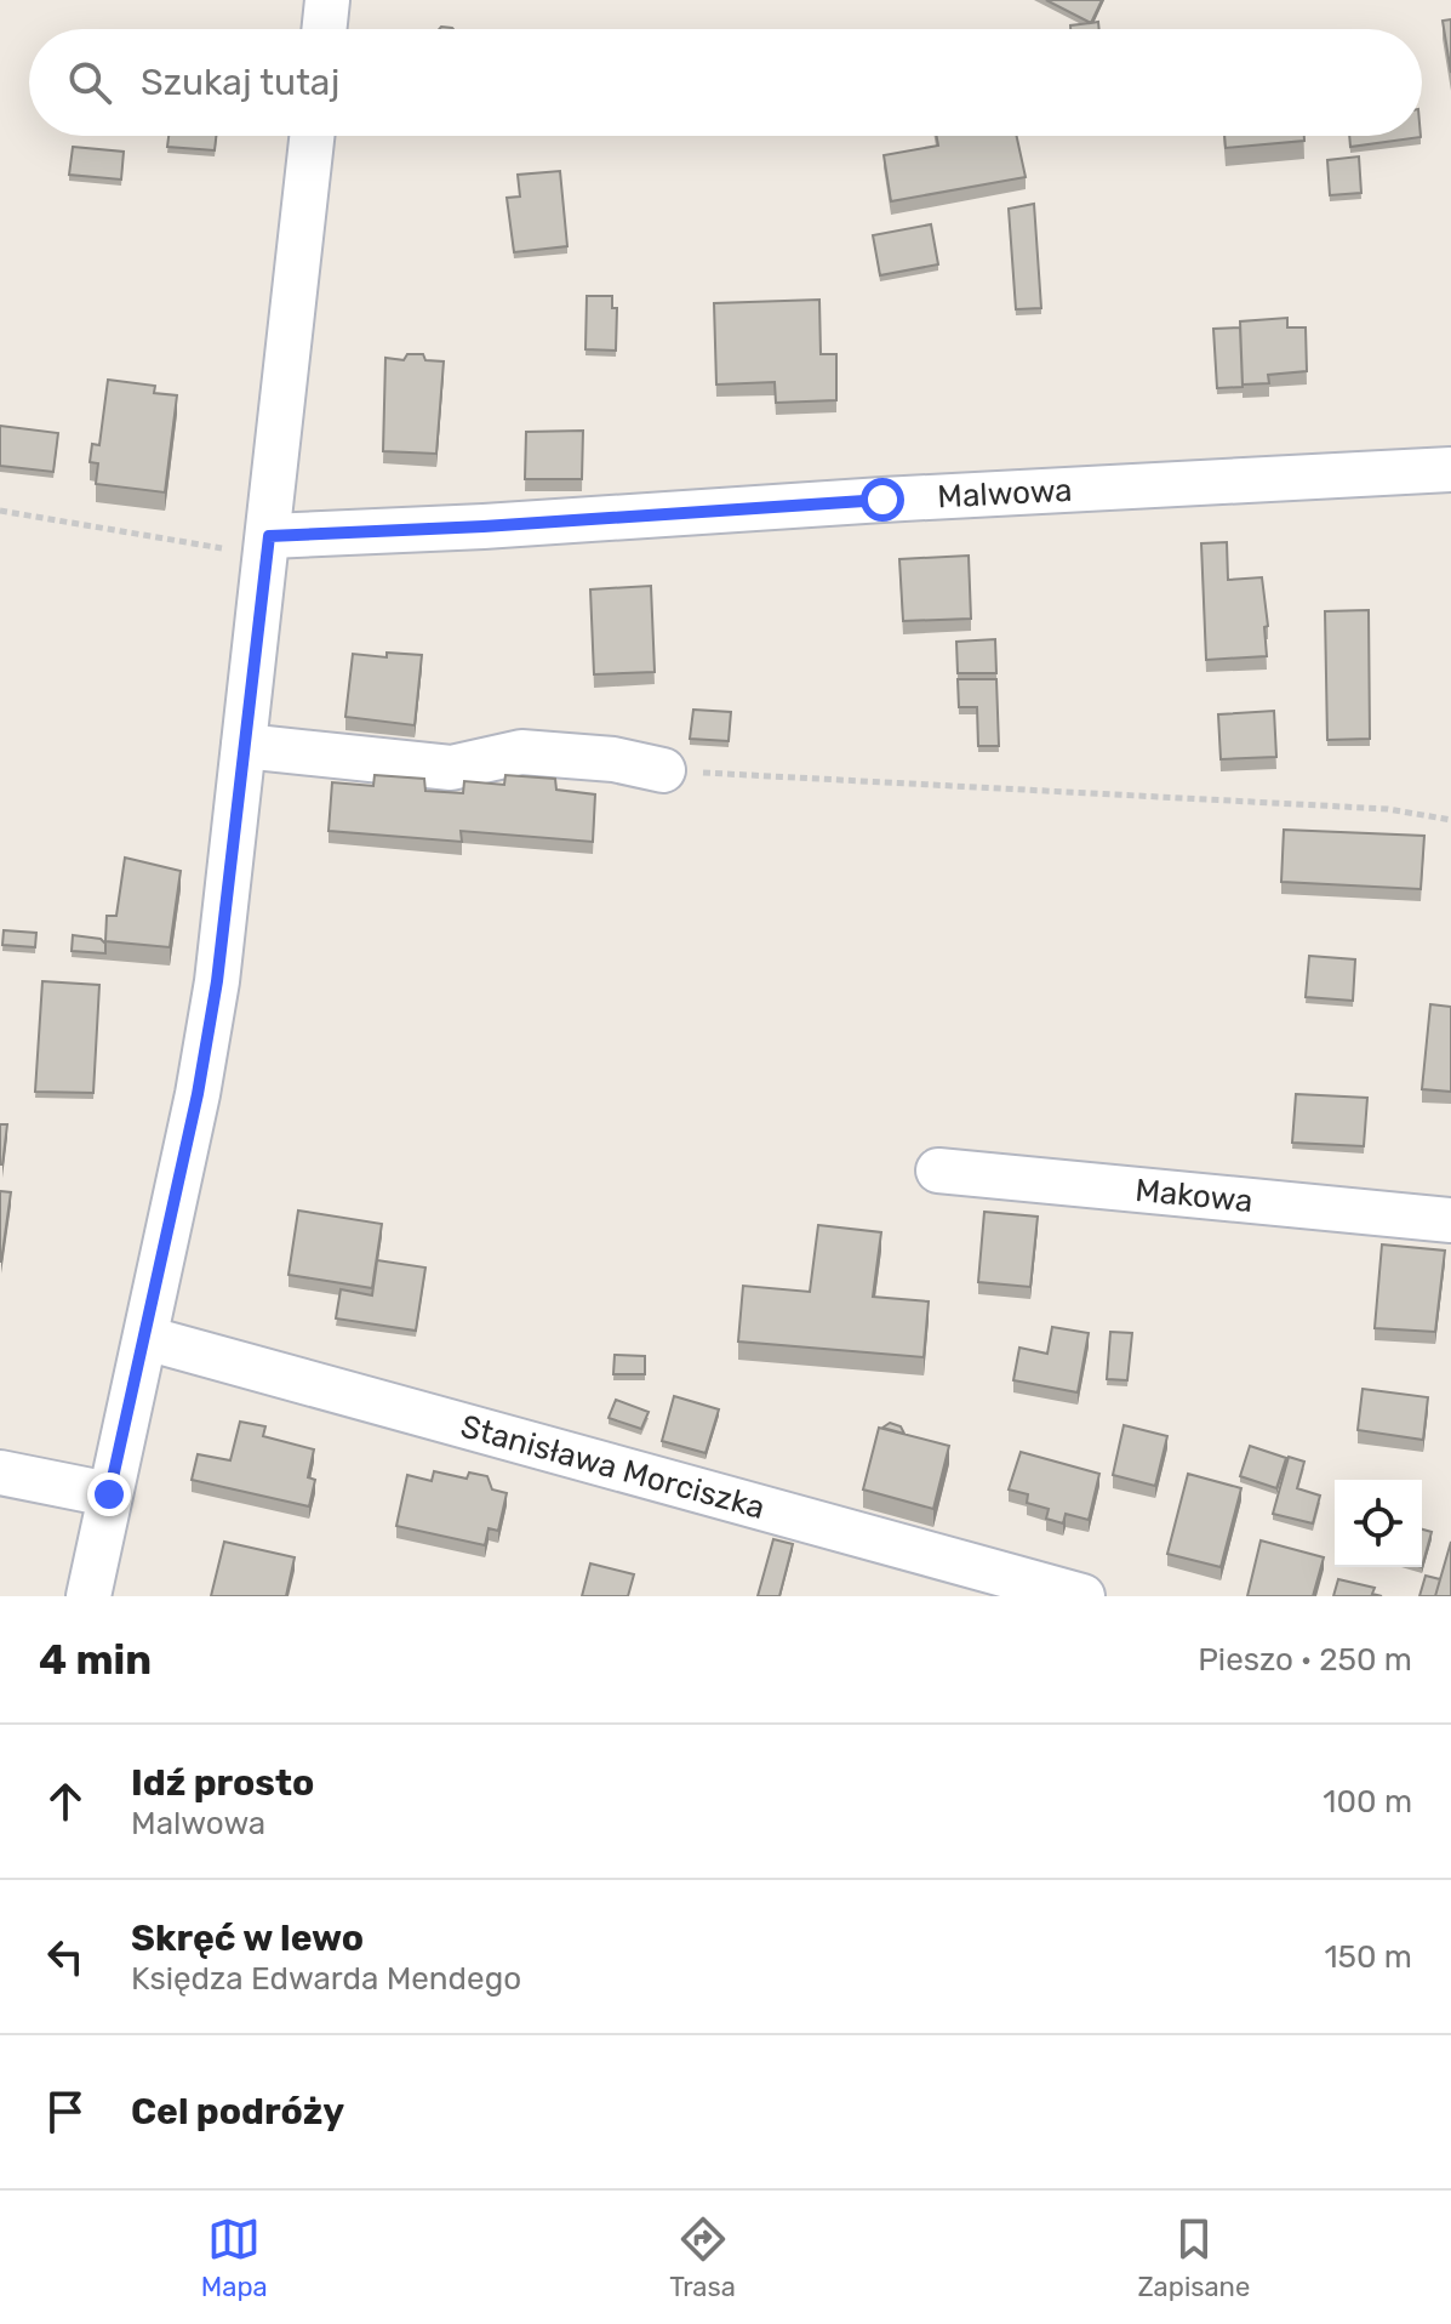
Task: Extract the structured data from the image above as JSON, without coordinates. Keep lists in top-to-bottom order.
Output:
{
  "streets": {
    "street": ["Malwowa", "Makowa", "Stanisława Morciszka"]
  },
  "page": {
    "search": "Szukaj tutaj",
    "heading": ["4 min", "Pieszo · 250 m"],
    "list": [
      ["Idź prosto", "Malwowa", "100 m"],
      ["Skręć w lewo", "Księdza Edwarda Mendego", "150 m"],
      "Cel podróży"
    ],
    "nav": ["Mapa", "Trasa", "Zapisane"]
  }
}
